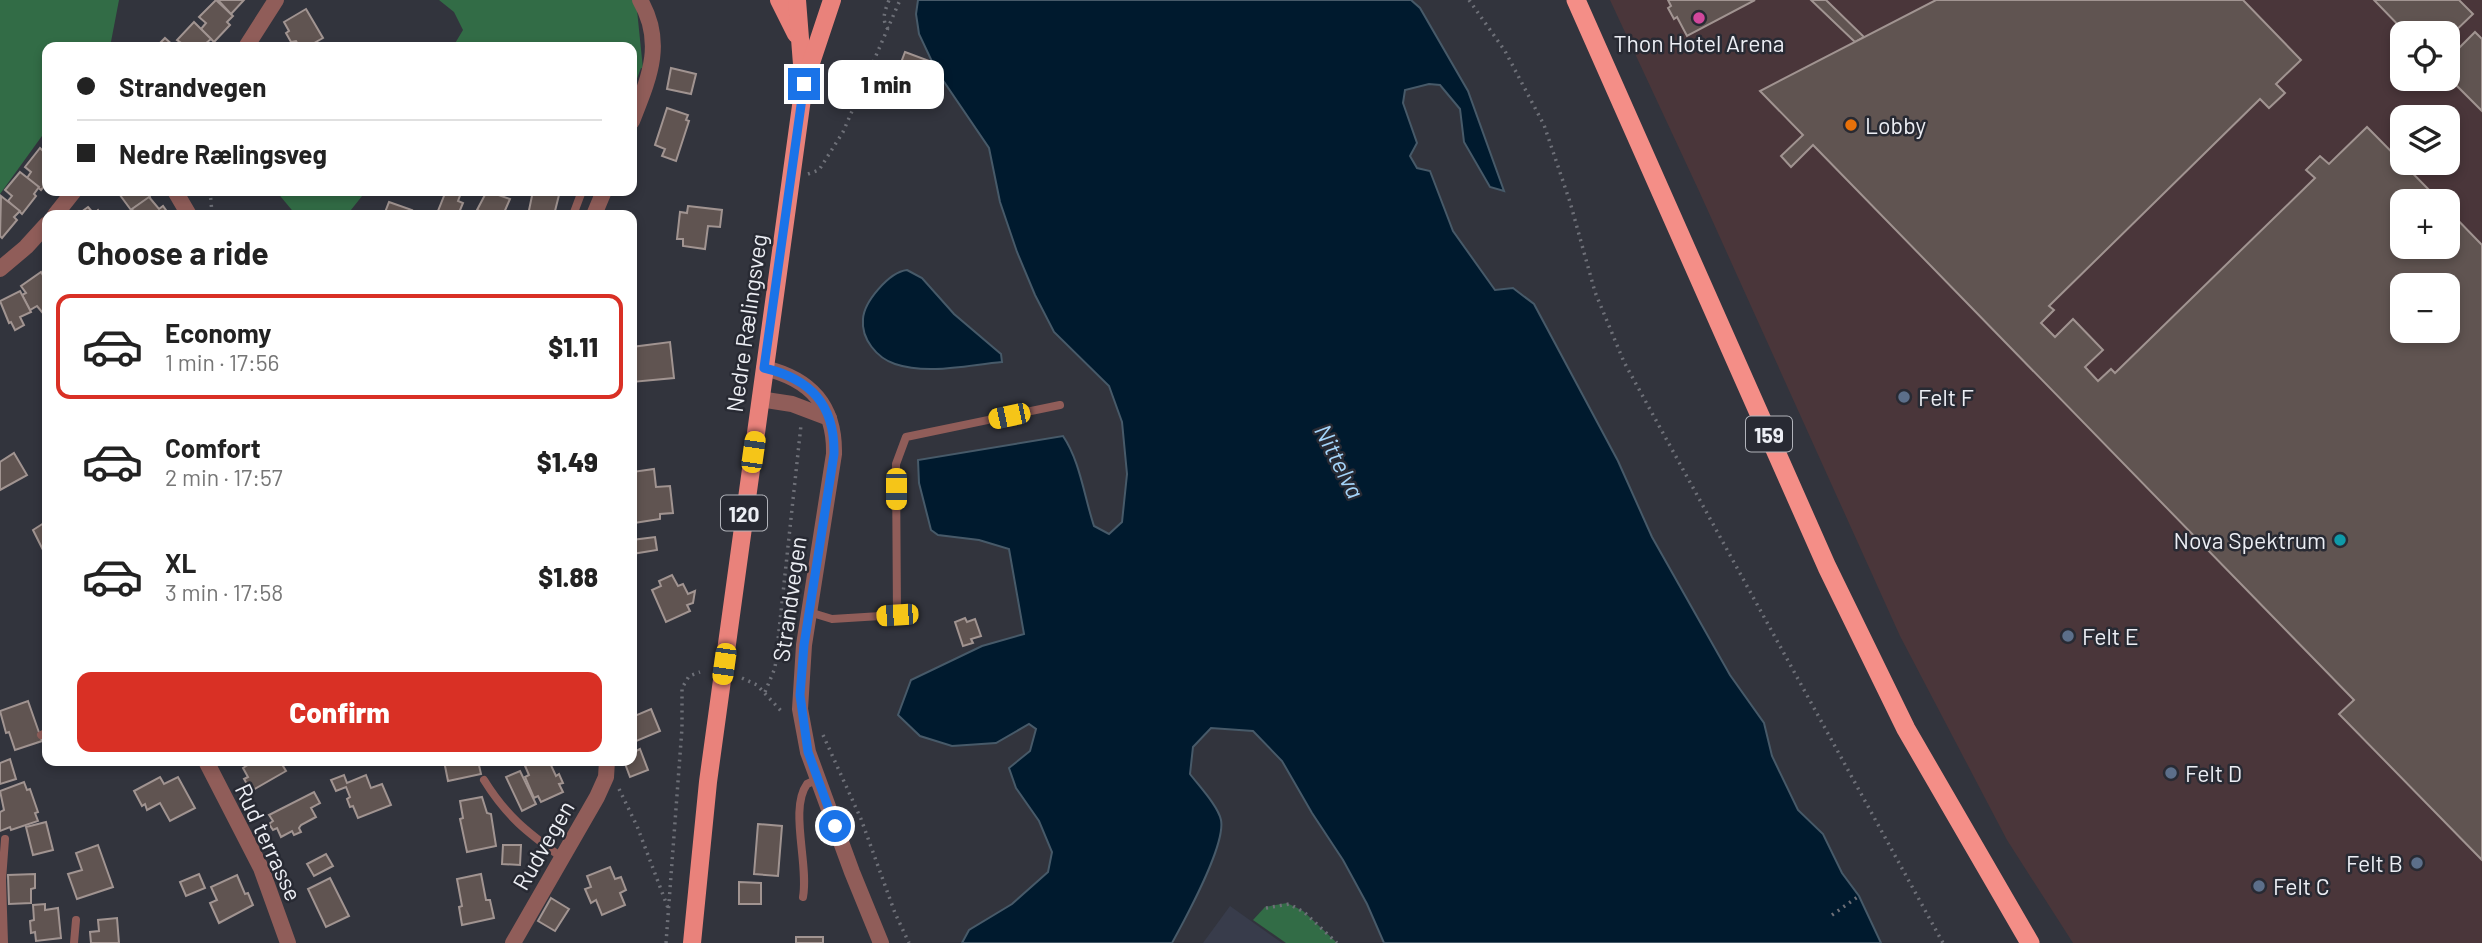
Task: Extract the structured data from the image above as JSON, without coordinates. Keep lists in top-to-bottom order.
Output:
{
  "streets": {
    "highway": ["159"],
    "main road": ["Nedre Rælingsveg", "120"],
    "street": ["Strandvegen", "Rud terrasse", "Rudvegen"]
  },
  "crossings": [
    ["Nedre Rælingsveg", "Strandvegen"]
  ],
  "water": ["Nittelva"],
  "places": [
    "Thon Hotel Arena",
    "Lobby",
    "Felt F",
    "Nova Spektrum",
    "Felt E",
    "Felt D",
    "Felt B",
    "Felt C"
  ],
  "page": {
    "map_buttons": ["+", "−"],
    "banner": ["Strandvegen", "Nedre Rælingsveg"],
    "bubble": "1 min",
    "heading": "Choose a ride",
    "list": [
      {
        "name": "Economy",
        "note": "1 min · 17:56",
        "value": "$1.11"
      },
      {
        "name": "Comfort",
        "note": "2 min · 17:57",
        "value": "$1.49"
      },
      {
        "name": "XL",
        "note": "3 min · 17:58",
        "value": "$1.88"
      }
    ],
    "buttons": "Confirm"
  }
}
